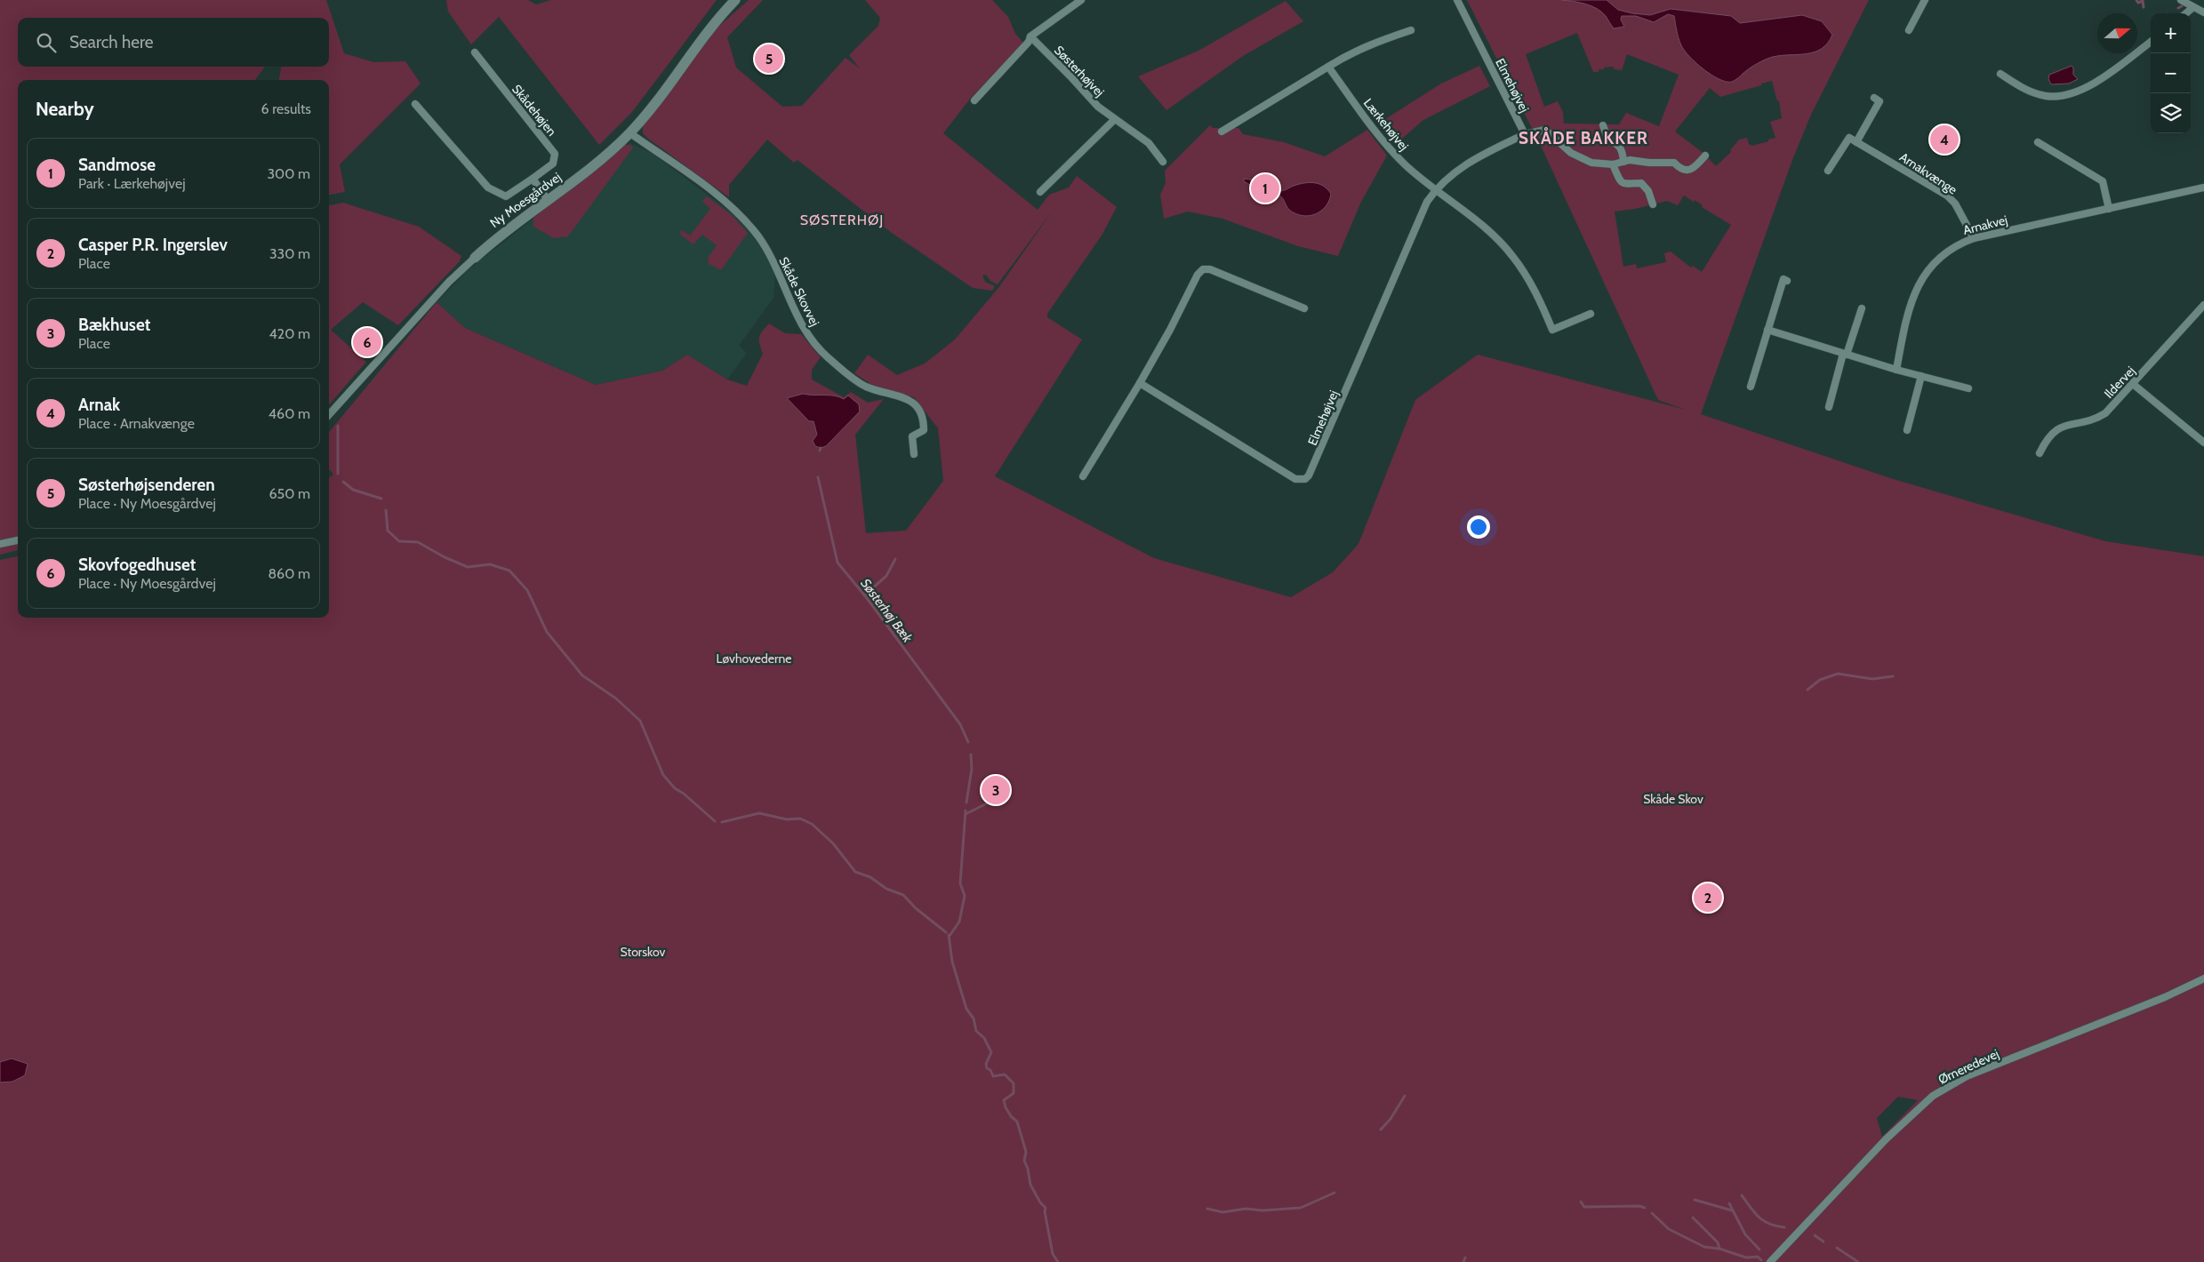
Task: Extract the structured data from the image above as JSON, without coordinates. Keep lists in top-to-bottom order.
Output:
{
  "streets": {
    "street": [
      "Søsterhøjvej",
      "Elmehøjvej",
      "Skådehøjen",
      "Lærkehøjvej",
      "Arnakvænge",
      "Ny Moesgårdvej",
      "Arnakvej",
      "Skåde Skovvej",
      "Ildervej",
      "Ørneredevej"
    ]
  },
  "crossings": [
    ["Elmehøjvej", "Lærkehøjvej"],
    ["Arnakvænge", "Arnakvej"],
    ["Ny Moesgårdvej", "Skåde Skovvej"]
  ],
  "districts": ["SKÅDE BAKKER", "SØSTERHØJ"],
  "water": ["Søsterhøj Bæk"],
  "parks": ["Løvhovederne", "Skåde Skov", "Storskov"],
  "north": "right",
  "page": {
    "map_buttons": ["+", "−"],
    "search": "Search here",
    "pins": [
      "5",
      "4",
      "1",
      "6",
      "3",
      "2"
    ],
    "heading": ["Nearby", "6 results"],
    "list": [
      {
        "mark": "1",
        "name": "Sandmose",
        "note": "Park · Lærkehøjvej",
        "value": "300 m"
      },
      {
        "mark": "2",
        "name": "Casper P.R. Ingerslev",
        "note": "Place",
        "value": "330 m"
      },
      {
        "mark": "3",
        "name": "Bækhuset",
        "note": "Place",
        "value": "420 m"
      },
      {
        "mark": "4",
        "name": "Arnak",
        "note": "Place · Arnakvænge",
        "value": "460 m"
      },
      {
        "mark": "5",
        "name": "Søsterhøjsenderen",
        "note": "Place · Ny Moesgårdvej",
        "value": "650 m"
      },
      {
        "mark": "6",
        "name": "Skovfogedhuset",
        "note": "Place · Ny Moesgårdvej",
        "value": "860 m"
      }
    ]
  }
}
